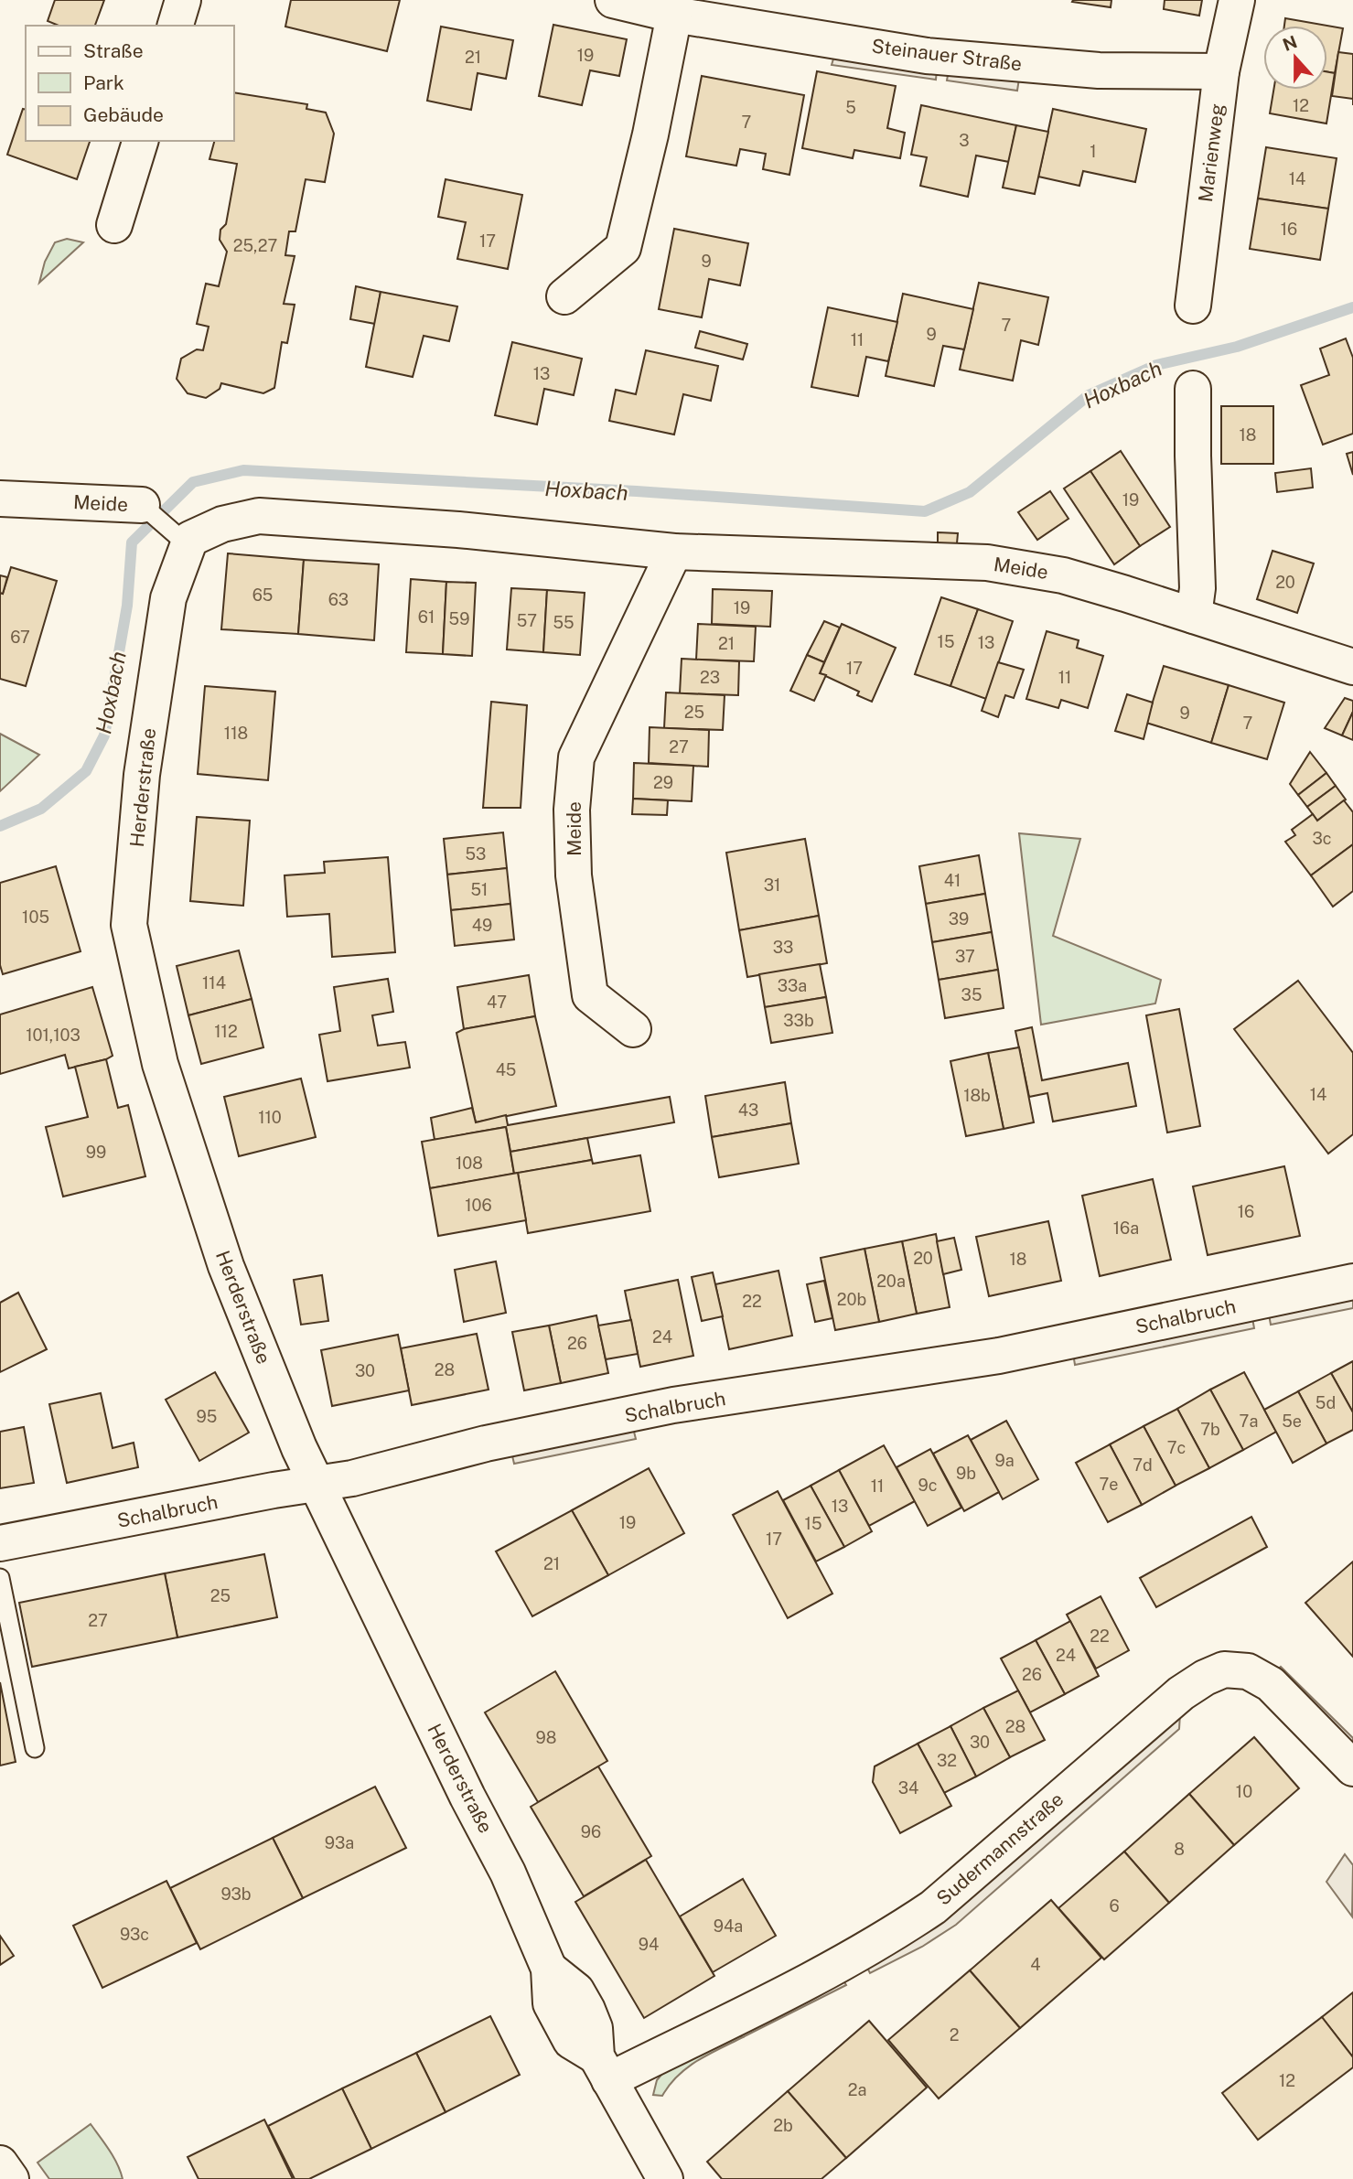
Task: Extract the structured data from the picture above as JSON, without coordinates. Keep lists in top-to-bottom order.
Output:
{
  "streets": {
    "street": [
      "Steinauer Straße",
      "Marienweg",
      "Meide",
      "Herderstraße",
      "Schalbruch",
      "Sudermannstraße"
    ]
  },
  "crossings": [
    ["Steinauer Straße", "Marienweg"],
    ["Meide", "Herderstraße"],
    ["Herderstraße", "Schalbruch"],
    ["Herderstraße", "Sudermannstraße"]
  ],
  "water": ["Hoxbach"],
  "house_numbers": [
    "19",
    "21",
    "12",
    "5",
    "7",
    "3",
    "1",
    "14",
    "16",
    "17",
    "25,27",
    "9",
    "7",
    "9",
    "11",
    "13",
    "18",
    "19",
    "20",
    "65",
    "63",
    "19",
    "61",
    "59",
    "57",
    "55",
    "67",
    "15",
    "13",
    "21",
    "17",
    "23",
    "11",
    "25",
    "9",
    "7",
    "118",
    "27",
    "29",
    "3c",
    "53",
    "41",
    "31",
    "51",
    "105",
    "39",
    "49",
    "33",
    "37",
    "114",
    "33a",
    "35",
    "47",
    "33b",
    "112",
    "101,103",
    "45",
    "14",
    "18b",
    "43",
    "110",
    "99",
    "108",
    "106",
    "16",
    "16a",
    "20",
    "18",
    "20a",
    "20b",
    "22",
    "24",
    "26",
    "28",
    "30",
    "5d",
    "95",
    "7a",
    "5e",
    "7b",
    "7c",
    "9a",
    "7d",
    "9b",
    "7e",
    "9c",
    "11",
    "13",
    "19",
    "15",
    "17",
    "21",
    "25",
    "27",
    "22",
    "24",
    "26",
    "28",
    "98",
    "30",
    "32",
    "34",
    "10",
    "96",
    "93a",
    "8",
    "93b",
    "6",
    "94a",
    "93c",
    "94",
    "4",
    "2",
    "12",
    "2a",
    "2b"
  ],
  "legend": ["Straße", "Park", "Gebäude"],
  "north": "top"
}
